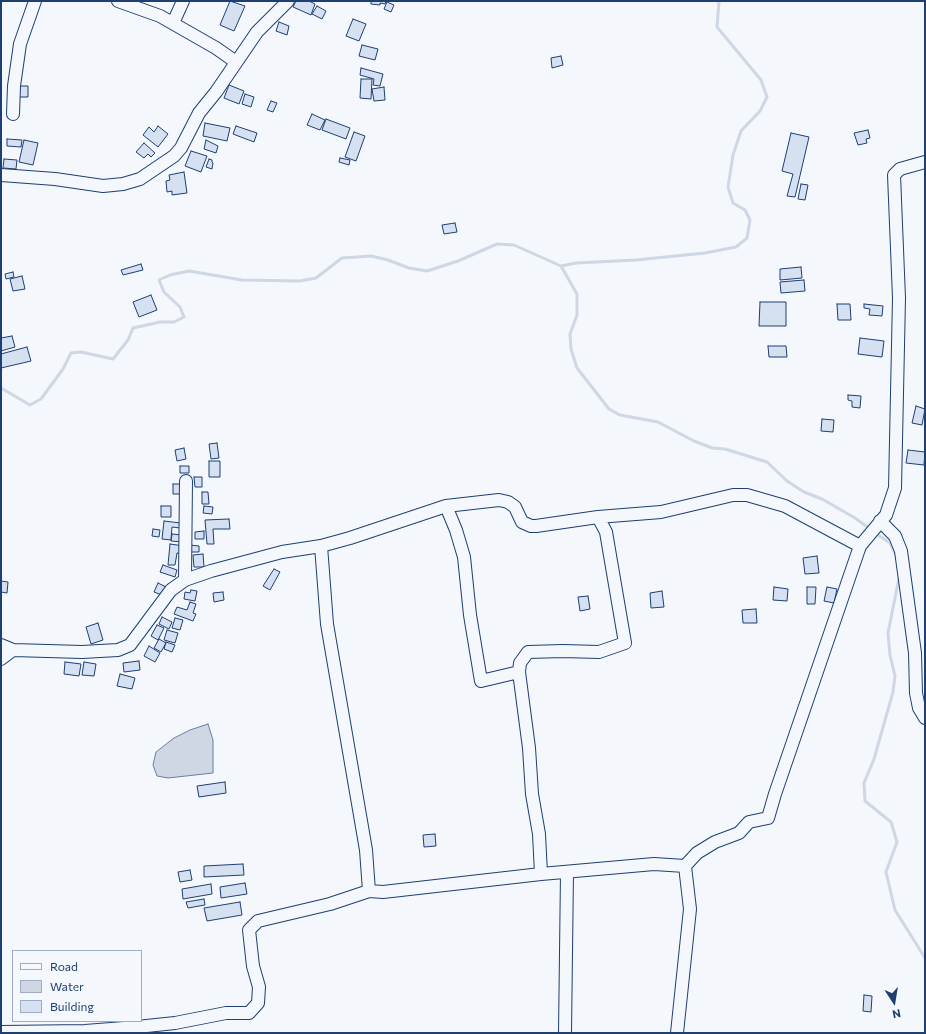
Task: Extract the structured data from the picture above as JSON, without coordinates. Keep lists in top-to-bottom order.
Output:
{
  "legend": ["Road", "Water", "Building"],
  "north": "bottom"
}
